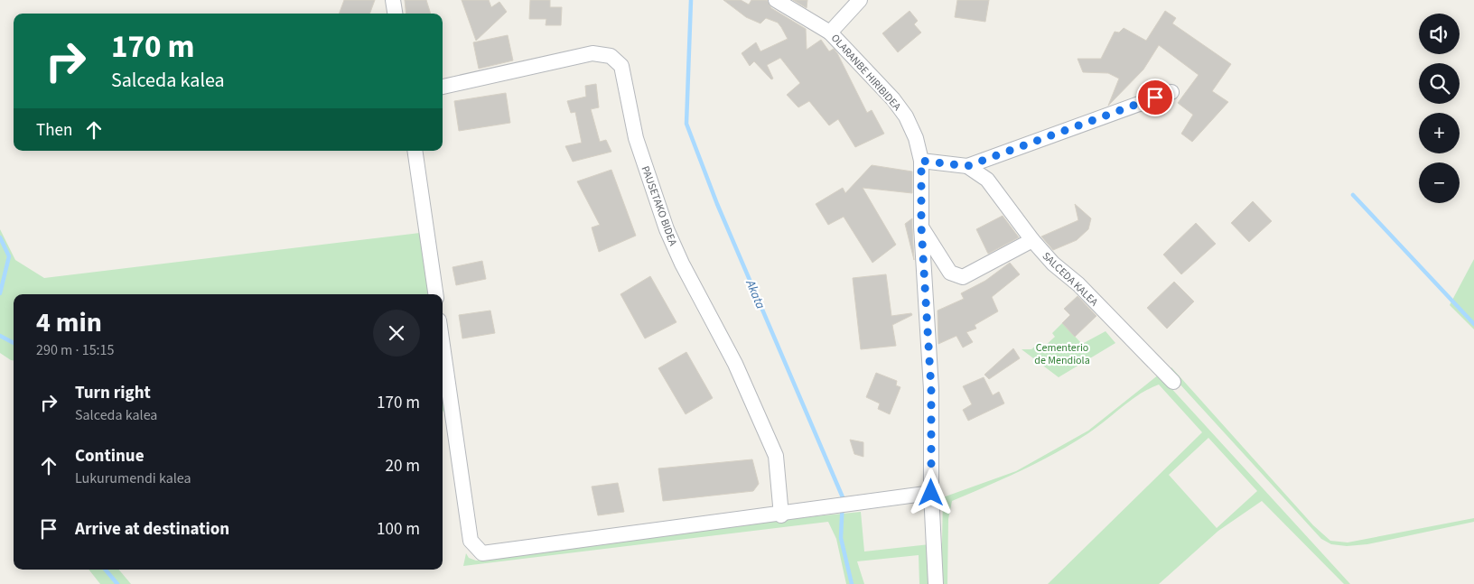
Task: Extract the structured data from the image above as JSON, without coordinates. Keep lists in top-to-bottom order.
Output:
{
  "streets": {
    "street": ["OLARANBE HIRIBIDEA", "PAUSETAKO BIDEA", "SALCEDA KALEA"]
  },
  "crossings": [
    ["OLARANBE HIRIBIDEA", "SALCEDA KALEA"]
  ],
  "water": ["Akata"],
  "parks": ["Cementerio de Mendiola"],
  "page": {
    "map_buttons": ["+", "−"],
    "turn": ["170 m", "Salceda kalea"],
    "then": "Then",
    "heading": ["4 min", "290 m · 15:15"],
    "list": [
      {
        "name": "Turn right",
        "note": "Salceda kalea",
        "value": "170 m"
      },
      {
        "name": "Continue",
        "note": "Lukurumendi kalea",
        "value": "20 m"
      },
      {
        "name": "Arrive at destination",
        "value": "100 m"
      }
    ]
  }
}
